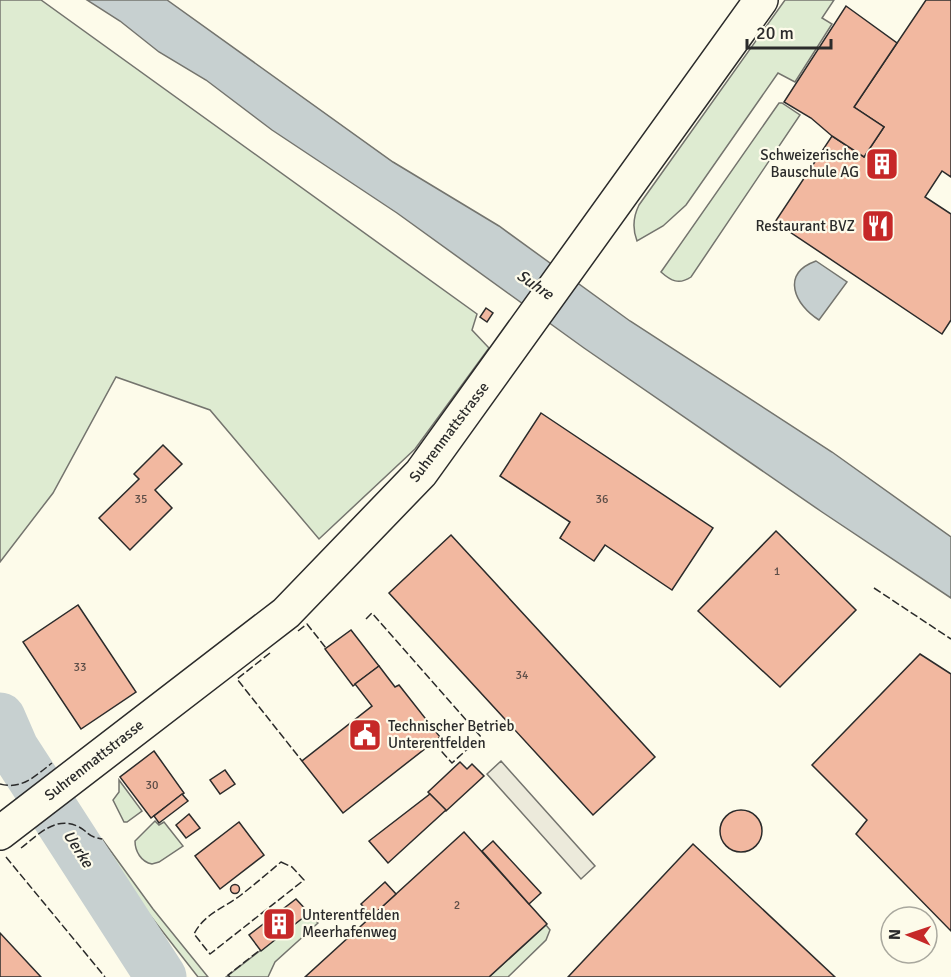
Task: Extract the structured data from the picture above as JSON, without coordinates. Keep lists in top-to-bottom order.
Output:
{
  "streets": {
    "street": ["Suhrenmattstrasse"]
  },
  "water": ["Suhre", "Uerke"],
  "places": {
    "building": ["Schweizerische Bauschule AG", "Unterentfelden Meerhafenweg"],
    "restaurant": ["Restaurant BVZ"],
    "public building": ["Technischer Betrieb Unterentfelden"]
  },
  "house_numbers": [
    "35",
    "36",
    "1",
    "33",
    "34",
    "30",
    "2"
  ],
  "scale_bar": "20 m",
  "north": "left"
}
